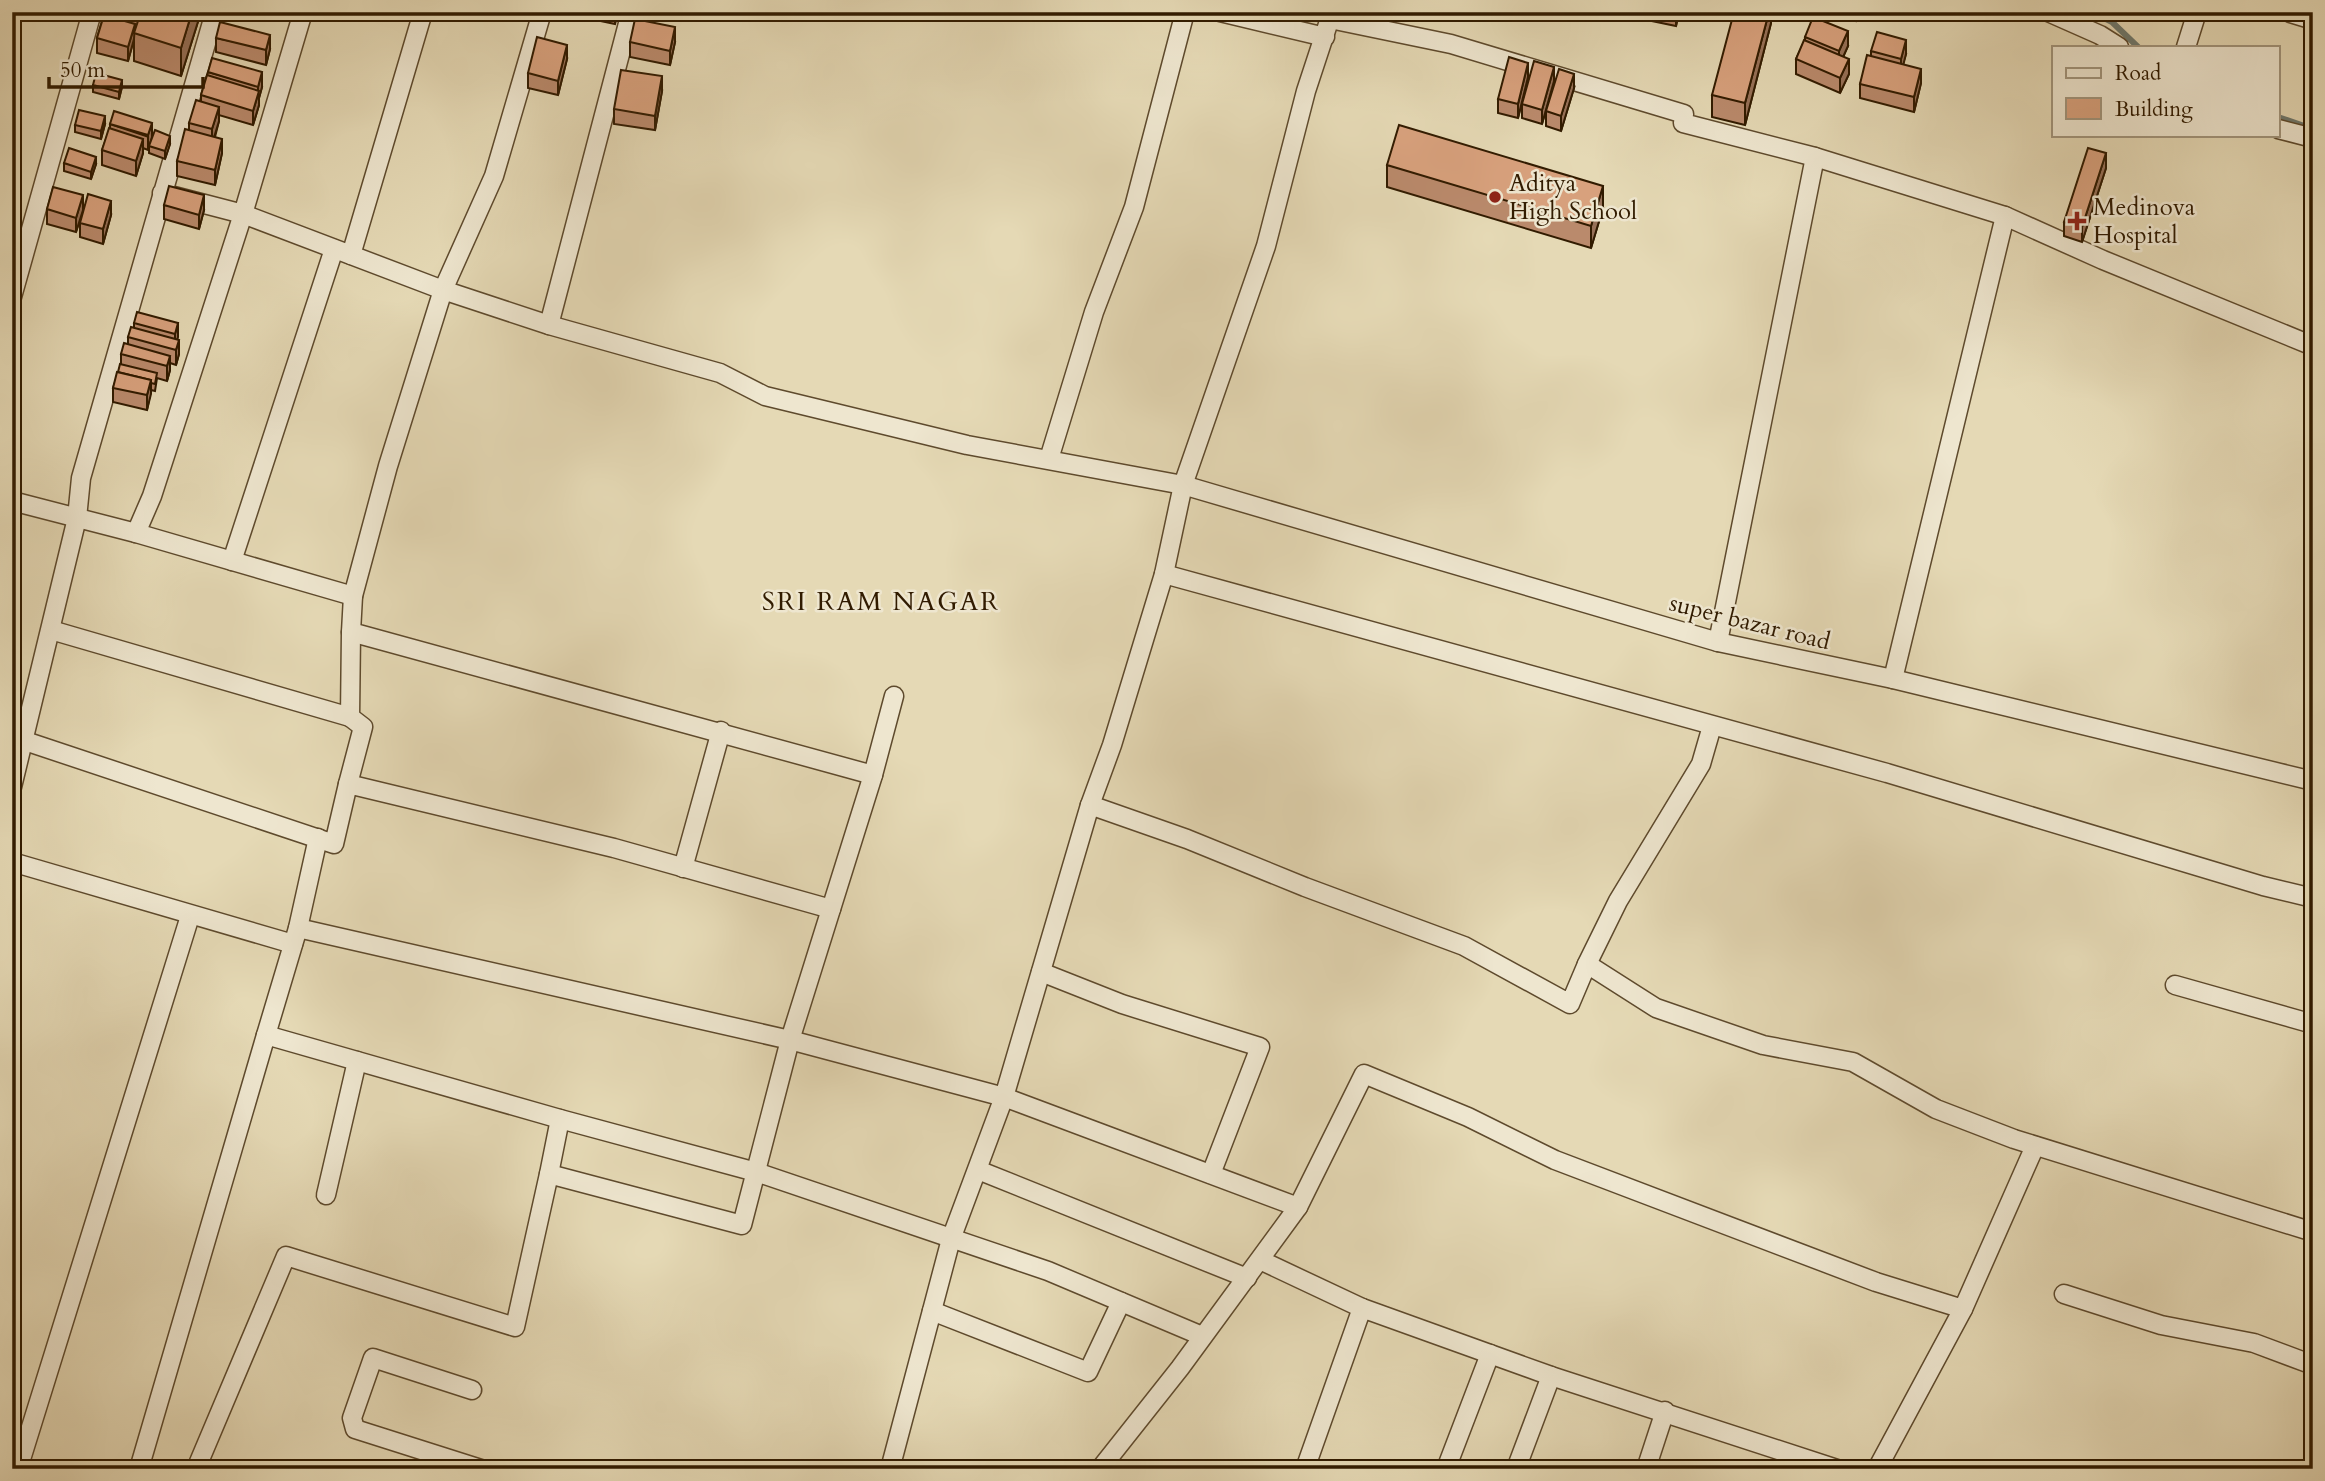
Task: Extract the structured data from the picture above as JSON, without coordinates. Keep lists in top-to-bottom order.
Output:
{
  "streets": {
    "street": ["super bazar road"]
  },
  "districts": ["SRI RAM NAGAR"],
  "places": {
    "other": ["Aditya High School"],
    "health": ["Medinova Hospital"]
  },
  "legend": ["Road", "Building"],
  "scale_bar": "50 m"
}
